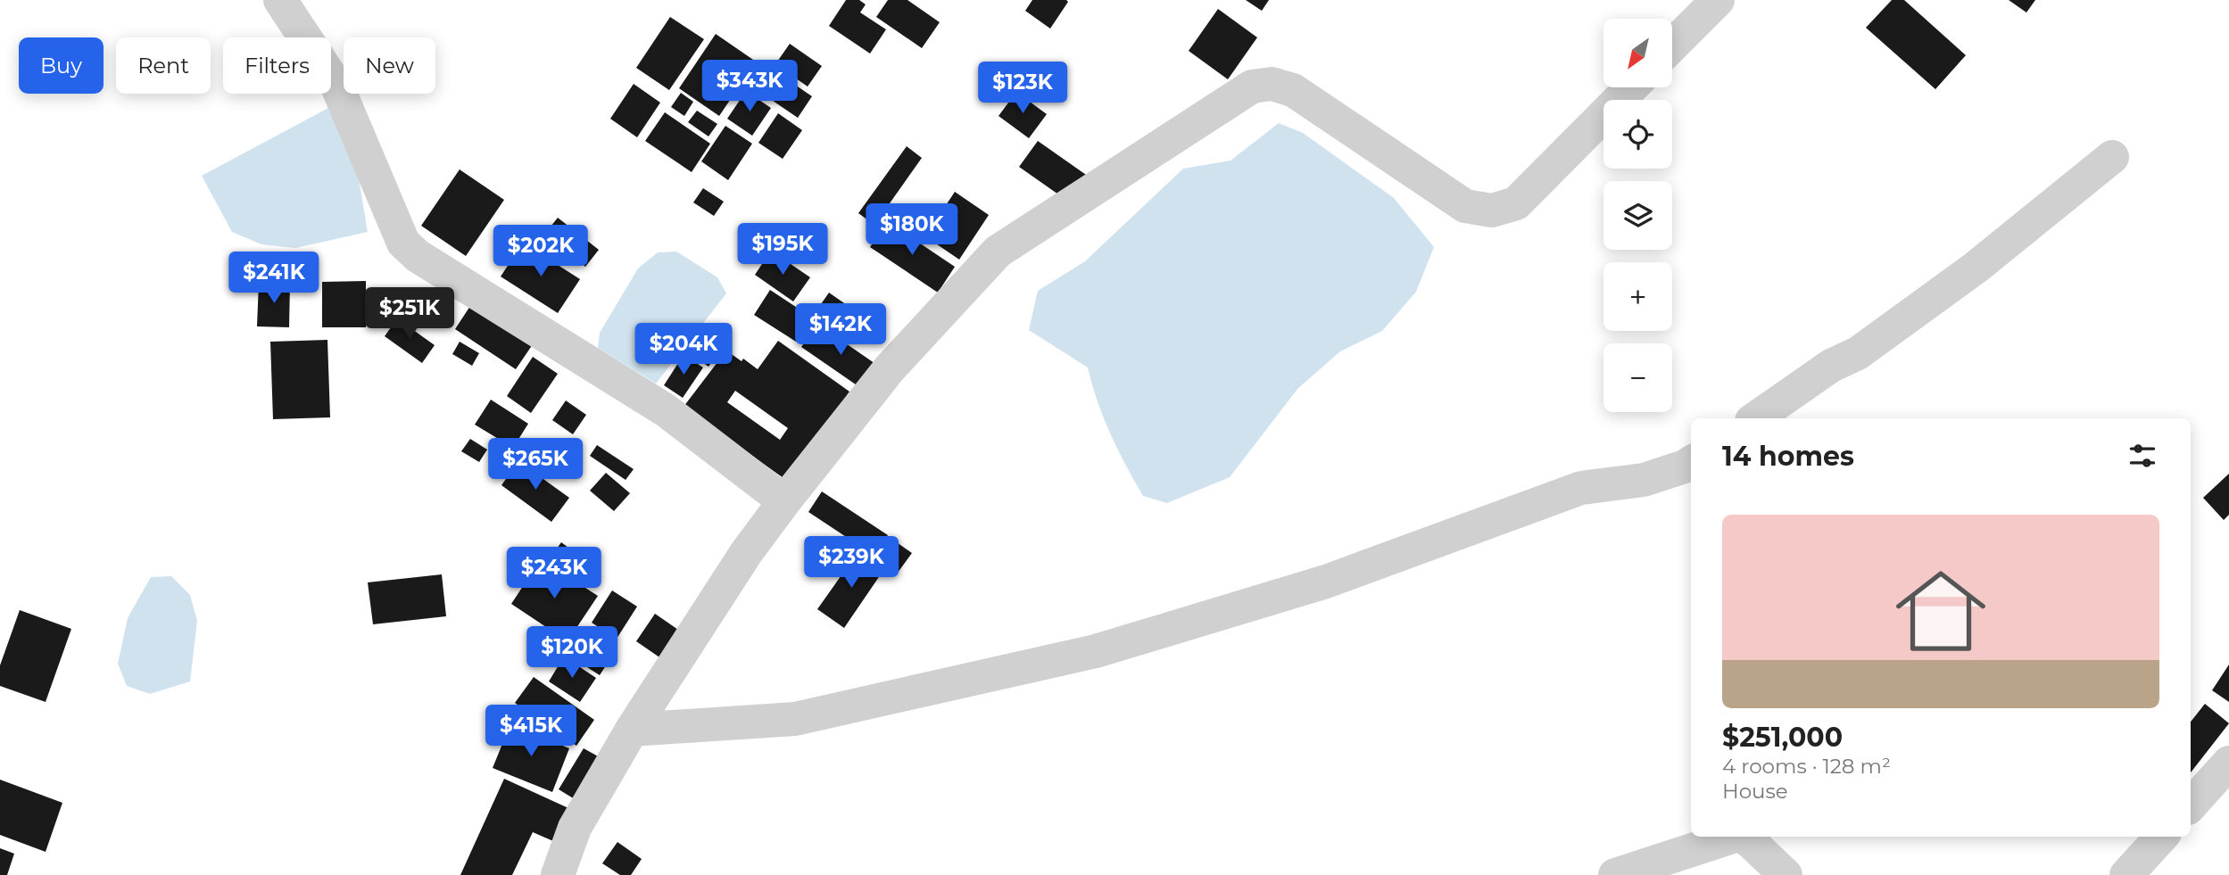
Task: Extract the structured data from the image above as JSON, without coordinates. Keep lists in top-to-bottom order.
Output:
{
  "north": "bottom left",
  "page": {
    "map_buttons": ["+", "−"],
    "chip": [
      "Buy",
      "Rent",
      "Filters",
      "New"
    ],
    "price": [
      "$343K",
      "$123K",
      "$180K",
      "$195K",
      "$202K",
      "$241K",
      "$251K",
      "$142K",
      "$204K",
      "$265K",
      "$239K",
      "$243K",
      "$120K",
      "$415K"
    ],
    "heading": "14 homes",
    "list": [
      {
        "name": "$251,000",
        "note": "4 rooms · 128 m² · House"
      }
    ]
  }
}
